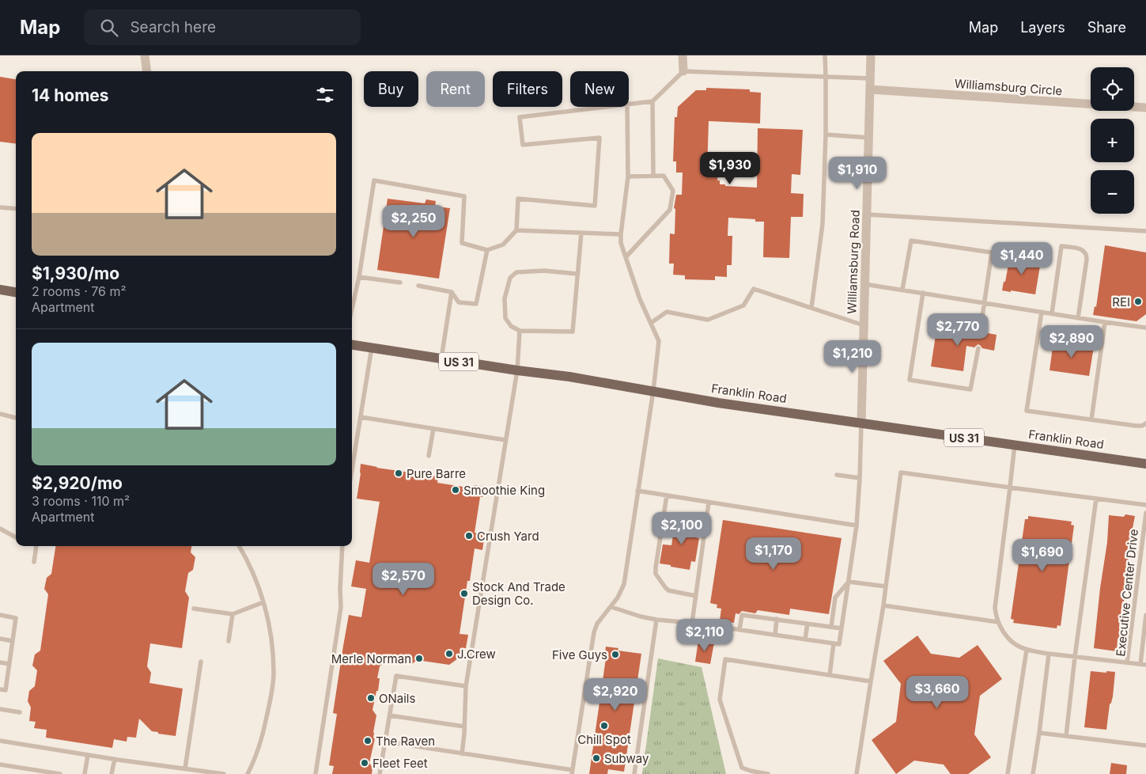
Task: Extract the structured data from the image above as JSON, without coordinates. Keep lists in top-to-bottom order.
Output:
{
  "streets": {
    "main road": ["US 31", "Franklin Road"],
    "street": ["Williamsburg Circle", "Williamsburg Road"],
    "lane": ["Executive Center Drive"]
  },
  "crossings": [
    ["Williamsburg Circle", "Williamsburg Road"],
    ["Williamsburg Road", "Franklin Road"]
  ],
  "places": [
    "REI",
    "Pure Barre",
    "Smoothie King",
    "Crush Yard",
    "Stock And Trade Design Co.",
    "J.Crew",
    "Five Guys",
    "Merle Norman",
    "ONails",
    "Chill Spot",
    "The Raven",
    "Subway",
    "Fleet Feet"
  ],
  "page": {
    "header": "Map",
    "search": "Search here",
    "nav": ["Map", "Layers", "Share"],
    "map_buttons": ["+", "−"],
    "chip": [
      "Buy",
      "Rent",
      "Filters",
      "New"
    ],
    "heading": "14 homes",
    "list": [
      {
        "name": "$1,930/mo",
        "note": "2 rooms · 76 m² · Apartment"
      },
      {
        "name": "$2,920/mo",
        "note": "3 rooms · 110 m² · Apartment"
      }
    ],
    "price": [
      "$1,930",
      "$1,910",
      "$2,250",
      "$1,440",
      "$2,770",
      "$2,890",
      "$1,210",
      "$2,100",
      "$1,170",
      "$1,690",
      "$2,570",
      "$2,110",
      "$3,660",
      "$2,920"
    ]
  }
}
